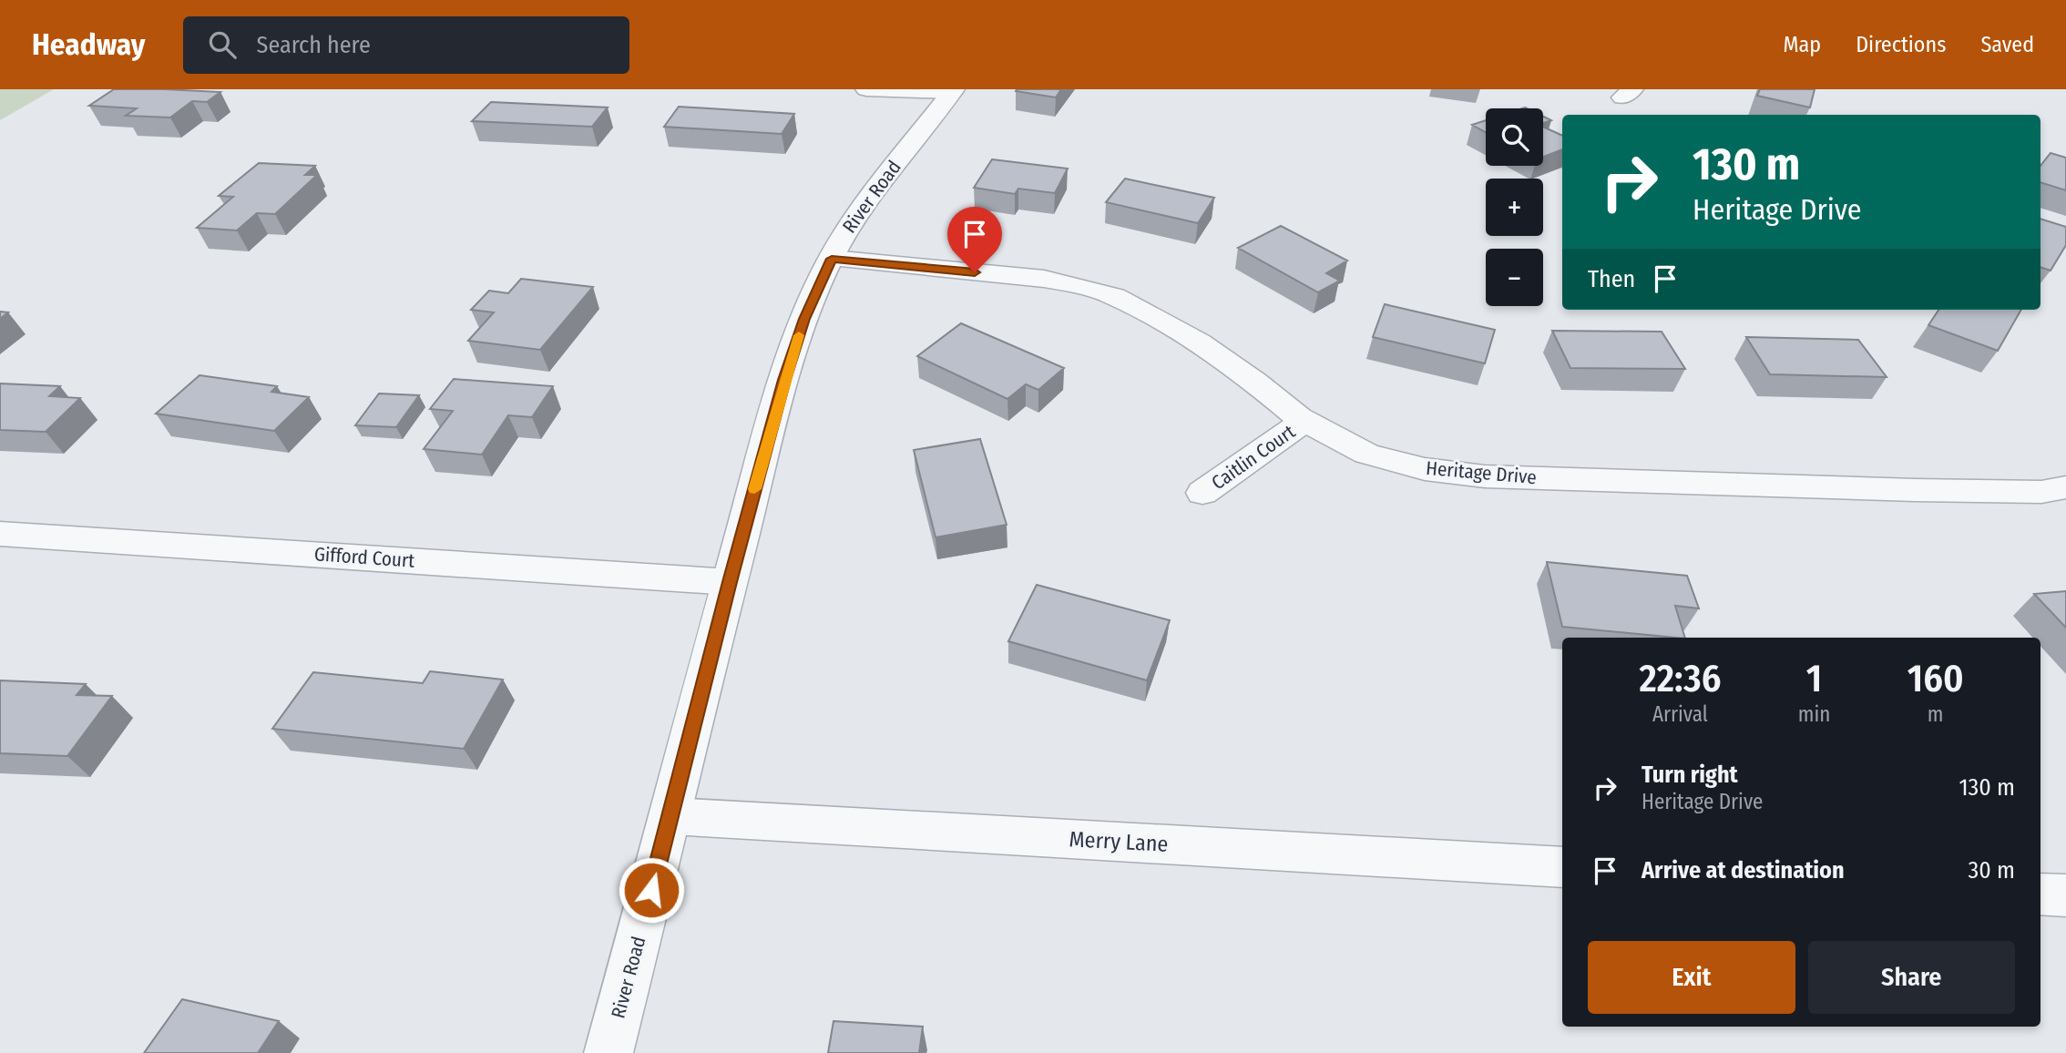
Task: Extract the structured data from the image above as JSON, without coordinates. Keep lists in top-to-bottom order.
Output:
{
  "streets": {
    "street": [
      "River Road",
      "Caitlin Court",
      "Heritage Drive",
      "Gifford Court",
      "Merry Lane"
    ]
  },
  "crossings": [
    ["River Road", "Heritage Drive"],
    ["River Road", "Gifford Court"],
    ["River Road", "Merry Lane"],
    ["Caitlin Court", "Heritage Drive"]
  ],
  "page": {
    "header": "Headway",
    "search": "Search here",
    "nav": ["Map", "Directions", "Saved"],
    "map_buttons": ["+", "−"],
    "turn": ["130 m", "Heritage Drive"],
    "then": "Then",
    "eta": [
      "22:36",
      "Arrival",
      "1",
      "min",
      "160",
      "m"
    ],
    "list": [
      {
        "name": "Turn right",
        "note": "Heritage Drive",
        "value": "130 m"
      },
      {
        "name": "Arrive at destination",
        "value": "30 m"
      }
    ],
    "buttons": ["Exit", "Share"]
  }
}
